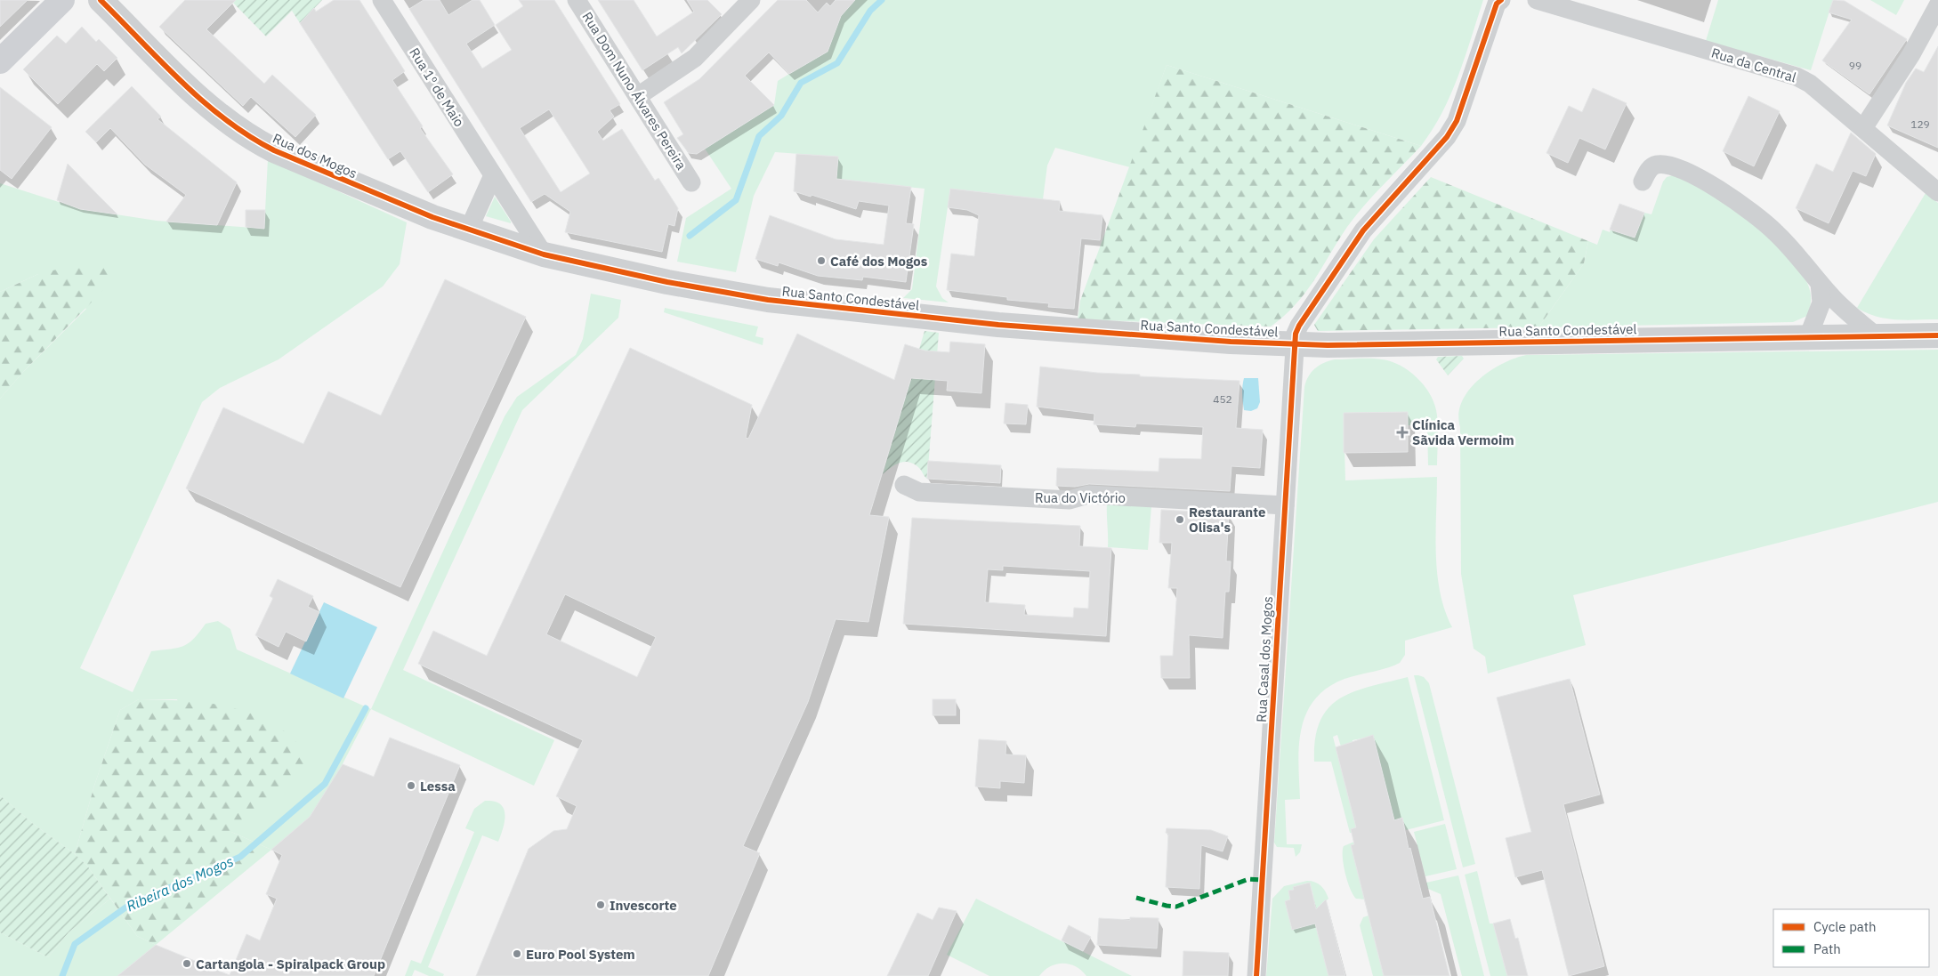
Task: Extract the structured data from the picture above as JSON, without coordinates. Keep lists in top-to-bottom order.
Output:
{
  "streets": {
    "street": [
      "Rua da Central",
      "Rua 1º de Maio",
      "Rua Dom Nuno Álvares Pereira",
      "Rua dos Mogos",
      "Rua Santo Condestável",
      "Rua do Victório",
      "Rua Casal dos Mogos"
    ]
  },
  "crossings": [
    ["Rua 1º de Maio", "Rua dos Mogos"],
    ["Rua 1º de Maio", "Rua Santo Condestável"],
    ["Rua dos Mogos", "Rua Santo Condestável"],
    ["Rua Santo Condestável", "Rua Casal dos Mogos"],
    ["Rua do Victório", "Rua Casal dos Mogos"]
  ],
  "water": ["Ribeira dos Mogos"],
  "places": {
    "other": [
      "Café dos Mogos",
      "Restaurante Olisa's",
      "Lessa",
      "Invescorte",
      "Euro Pool System",
      "Cartangola - Spiralpack Group"
    ],
    "health": ["Clínica Sãvida Vermoim"]
  },
  "house_numbers": ["99", "129", "452"],
  "legend": ["Cycle path", "Path"]
}
